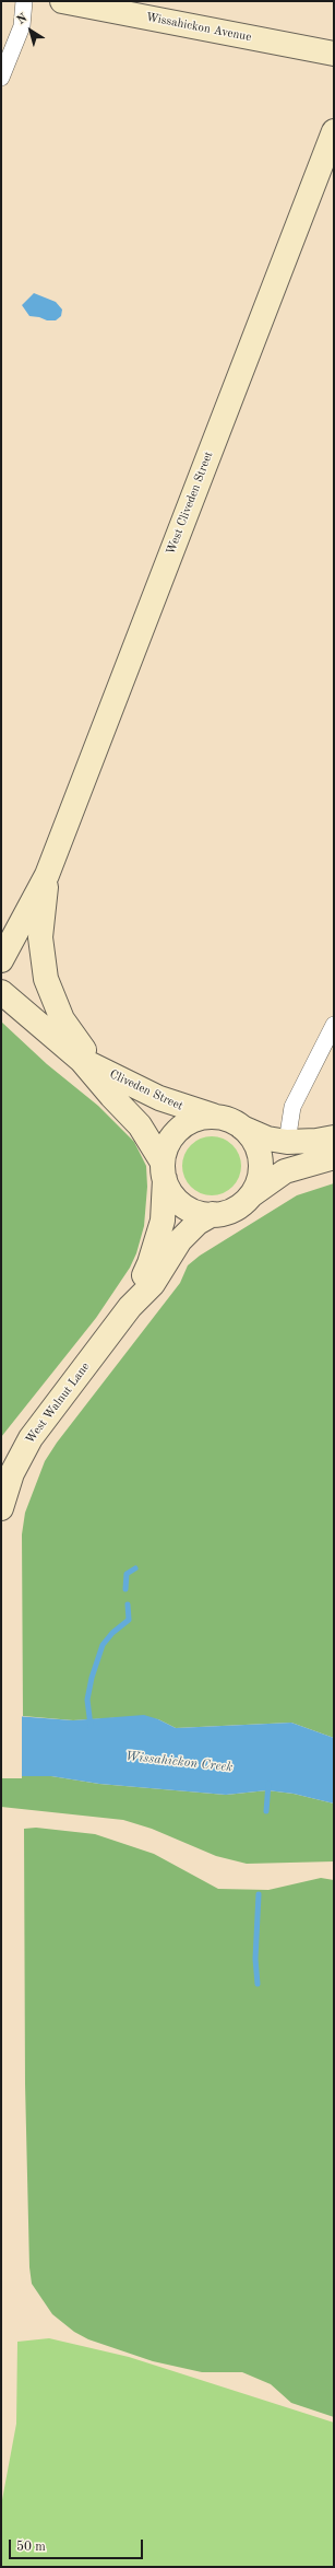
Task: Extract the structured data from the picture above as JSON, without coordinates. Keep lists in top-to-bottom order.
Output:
{
  "streets": {
    "street": [
      "Wissahickon Avenue",
      "West Cliveden Street",
      "Cliveden Street",
      "West Walnut Lane"
    ]
  },
  "crossings": [
    ["West Cliveden Street", "Cliveden Street"],
    ["Cliveden Street", "West Walnut Lane"]
  ],
  "water": ["Wissahickon Creek"],
  "scale_bar": "50 m",
  "north": "top left"
}
